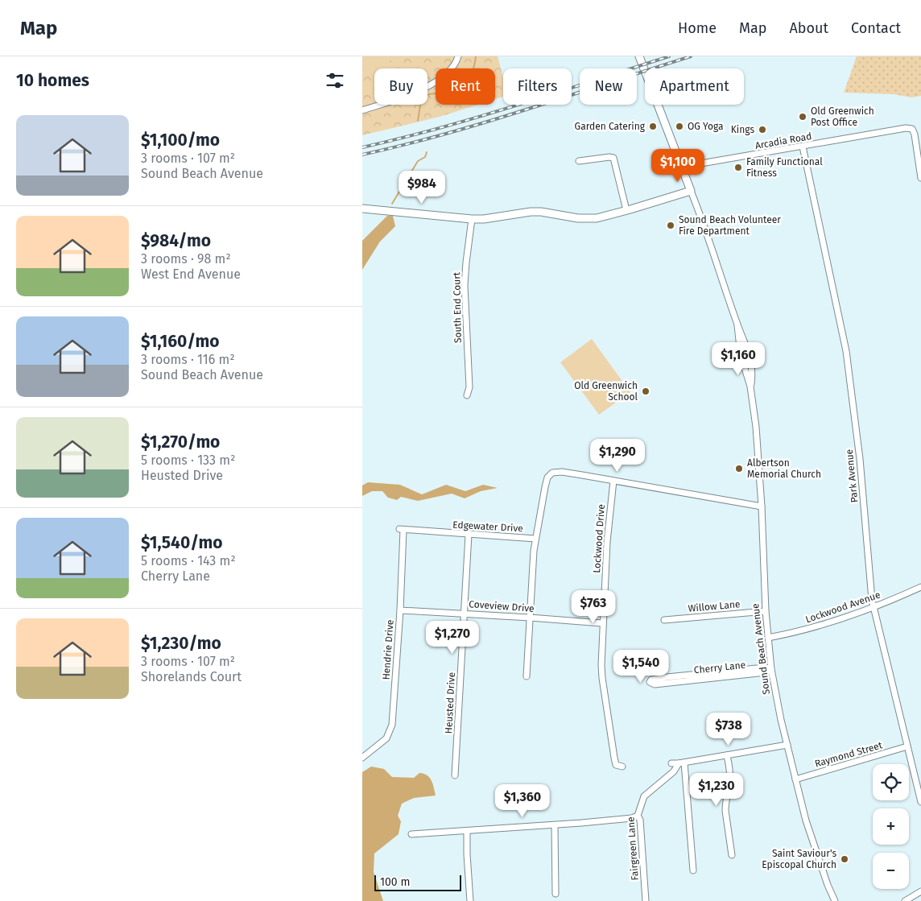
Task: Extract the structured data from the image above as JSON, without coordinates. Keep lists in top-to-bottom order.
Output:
{
  "streets": {
    "street": [
      "Arcadia Road",
      "South End Court",
      "Park Avenue",
      "Edgewater Drive",
      "Lockwood Drive",
      "Coveview Drive",
      "Willow Lane",
      "Lockwood Avenue",
      "Sound Beach Avenue",
      "Hendrie Drive",
      "Cherry Lane",
      "Heusted Drive",
      "Raymond Street",
      "Fairgreen Lane"
    ]
  },
  "crossings": [
    ["Arcadia Road", "Park Avenue"],
    ["Arcadia Road", "Sound Beach Avenue"],
    ["Park Avenue", "Lockwood Avenue"],
    ["Park Avenue", "Raymond Street"],
    ["Edgewater Drive", "Lockwood Drive"],
    ["Edgewater Drive", "Sound Beach Avenue"],
    ["Edgewater Drive", "Hendrie Drive"],
    ["Edgewater Drive", "Heusted Drive"],
    ["Lockwood Drive", "Coveview Drive"],
    ["Coveview Drive", "Hendrie Drive"],
    ["Coveview Drive", "Heusted Drive"],
    ["Willow Lane", "Sound Beach Avenue"],
    ["Lockwood Avenue", "Sound Beach Avenue"],
    ["Sound Beach Avenue", "Cherry Lane"],
    ["Sound Beach Avenue", "Raymond Street"]
  ],
  "places": [
    "Old Greenwich Post Office",
    "Garden Catering",
    "OG Yoga",
    "Kings",
    "Family Functional Fitness",
    "Sound Beach Volunteer Fire Department",
    "Old Greenwich School",
    "Albertson Memorial Church",
    "Saint Saviour's Episcopal Church"
  ],
  "scale_bar": "100 m",
  "page": {
    "header": "Map",
    "nav": [
      "Home",
      "Map",
      "About",
      "Contact"
    ],
    "heading": "10 homes",
    "chip": [
      "Buy",
      "Rent",
      "Filters",
      "New",
      "Apartment"
    ],
    "list": [
      {
        "name": "$1,100/mo",
        "note": "3 rooms · 107 m² · Sound Beach Avenue"
      },
      {
        "name": "$984/mo",
        "note": "3 rooms · 98 m² · West End Avenue"
      },
      {
        "name": "$1,160/mo",
        "note": "3 rooms · 116 m² · Sound Beach Avenue"
      },
      {
        "name": "$1,270/mo",
        "note": "5 rooms · 133 m² · Heusted Drive"
      },
      {
        "name": "$1,540/mo",
        "note": "5 rooms · 143 m² · Cherry Lane"
      },
      {
        "name": "$1,230/mo",
        "note": "3 rooms · 107 m² · Shorelands Court"
      }
    ],
    "price": [
      "$1,100",
      "$984",
      "$1,160",
      "$1,290",
      "$763",
      "$1,270",
      "$1,540",
      "$738",
      "$1,230",
      "$1,360"
    ],
    "map_buttons": ["+", "−"],
    "scale": "100 m"
  }
}
